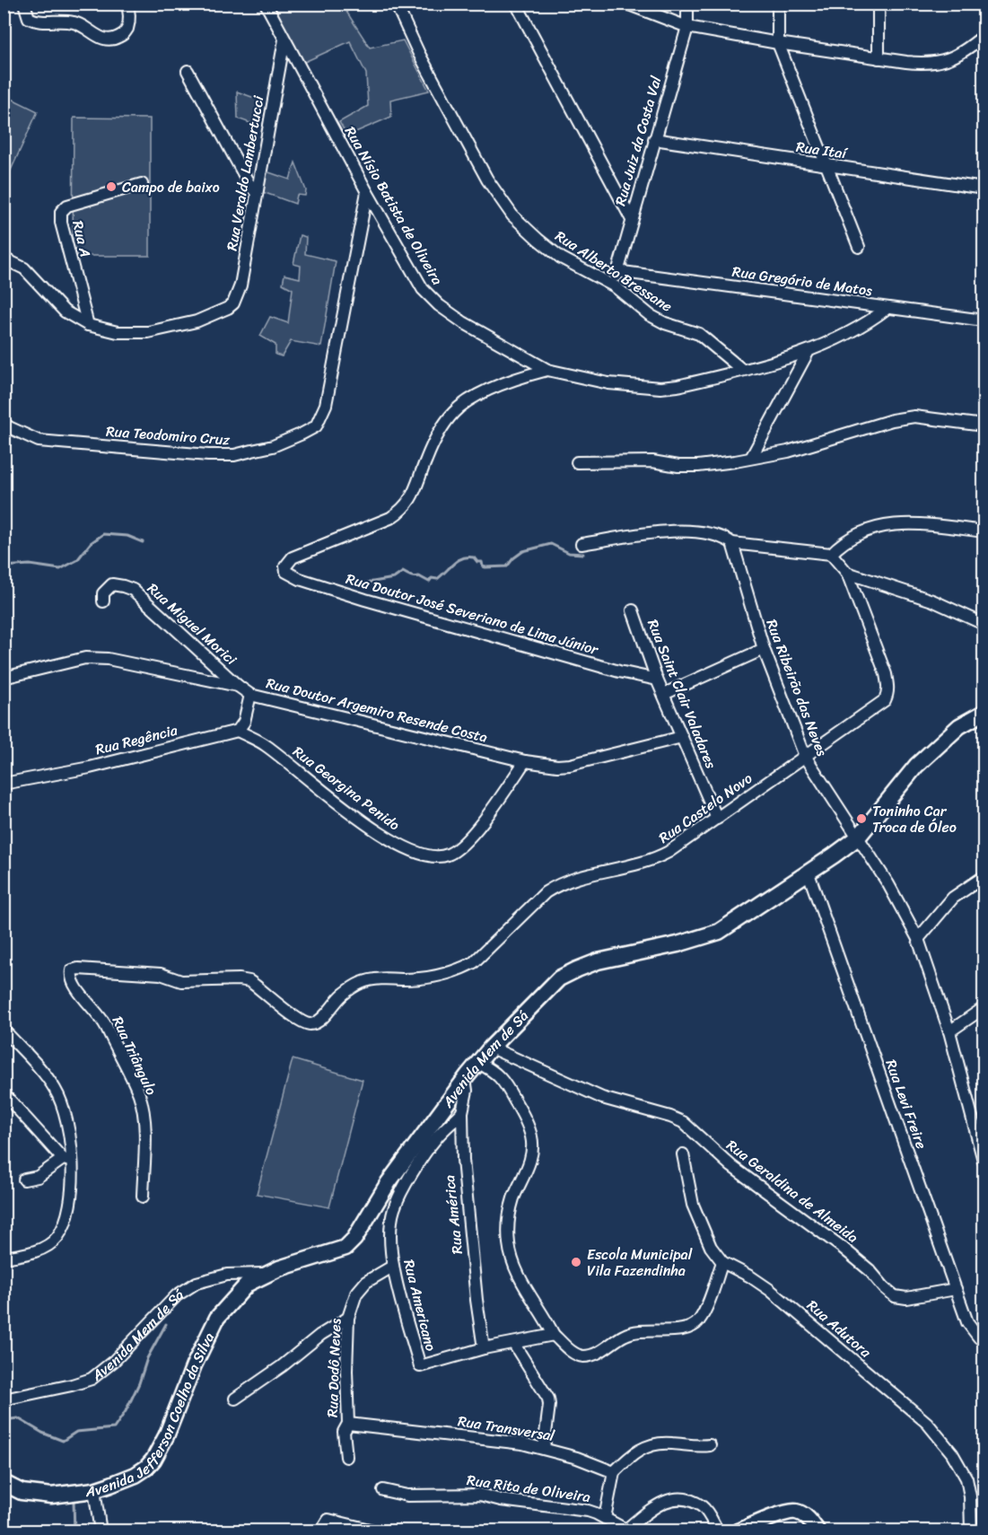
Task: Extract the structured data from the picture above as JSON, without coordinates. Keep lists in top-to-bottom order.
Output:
{
  "streets": {
    "street": [
      "Rua Juiz da Costa Val",
      "Rua Itaí",
      "Rua Veraldo Lambertucci",
      "Rua Nísio Batista de Oliveira",
      "Rua A",
      "Rua Alberto Bressane",
      "Rua Gregório de Matos",
      "Rua Teodomiro Cruz",
      "Rua Doutor José Severiano de Lima Júnior",
      "Rua Miguel Morici",
      "Rua Ribeirão das Neves",
      "Rua Saint Clair Valadares",
      "Rua Doutor Argemiro Resende Costa",
      "Rua Regência",
      "Rua Georgina Penido",
      "Rua Castelo Novo",
      "Rua Triângulo",
      "Avenida Mem de Sá",
      "Rua Levi Freire",
      "Rua Geraldina de Almeida",
      "Rua América",
      "Rua Americano",
      "Rua Adutora",
      "Rua Dodô Neves",
      "Avenida Jefferson Coelho da Silva",
      "Rua Transversal",
      "Rua Rita de Oliveira"
    ]
  },
  "crossings": [
    ["Rua Juiz da Costa Val", "Rua Itaí"],
    ["Rua Juiz da Costa Val", "Rua Alberto Bressane"],
    ["Rua Juiz da Costa Val", "Rua Gregório de Matos"],
    ["Rua Veraldo Lambertucci", "Rua Nísio Batista de Oliveira"],
    ["Rua Veraldo Lambertucci", "Rua A"],
    ["Rua Nísio Batista de Oliveira", "Rua Alberto Bressane"],
    ["Rua Nísio Batista de Oliveira", "Rua Gregório de Matos"],
    ["Rua Nísio Batista de Oliveira", "Rua Teodomiro Cruz"],
    ["Rua Nísio Batista de Oliveira", "Rua Doutor José Severiano de Lima Júnior"],
    ["Rua Doutor José Severiano de Lima Júnior", "Rua Saint Clair Valadares"],
    ["Rua Miguel Morici", "Rua Doutor Argemiro Resende Costa"],
    ["Rua Ribeirão das Neves", "Rua Castelo Novo"],
    ["Rua Ribeirão das Neves", "Avenida Mem de Sá"],
    ["Rua Saint Clair Valadares", "Rua Doutor Argemiro Resende Costa"],
    ["Rua Saint Clair Valadares", "Rua Castelo Novo"],
    ["Rua Doutor Argemiro Resende Costa", "Rua Georgina Penido"],
    ["Rua Regência", "Rua Georgina Penido"],
    ["Rua Castelo Novo", "Rua Triângulo"],
    ["Avenida Mem de Sá", "Rua Levi Freire"],
    ["Avenida Mem de Sá", "Rua Geraldina de Almeida"],
    ["Avenida Mem de Sá", "Rua América"],
    ["Avenida Mem de Sá", "Avenida Jefferson Coelho da Silva"],
    ["Rua Levi Freire", "Rua Geraldina de Almeida"],
    ["Rua América", "Rua Americano"],
    ["Rua Americano", "Rua Dodô Neves"],
    ["Rua Dodô Neves", "Rua Transversal"]
  ],
  "places": ["Campo de baixo", "Toninho Car Troca de Óleo", "Escola Municipal Vila Fazendinha"]
}
